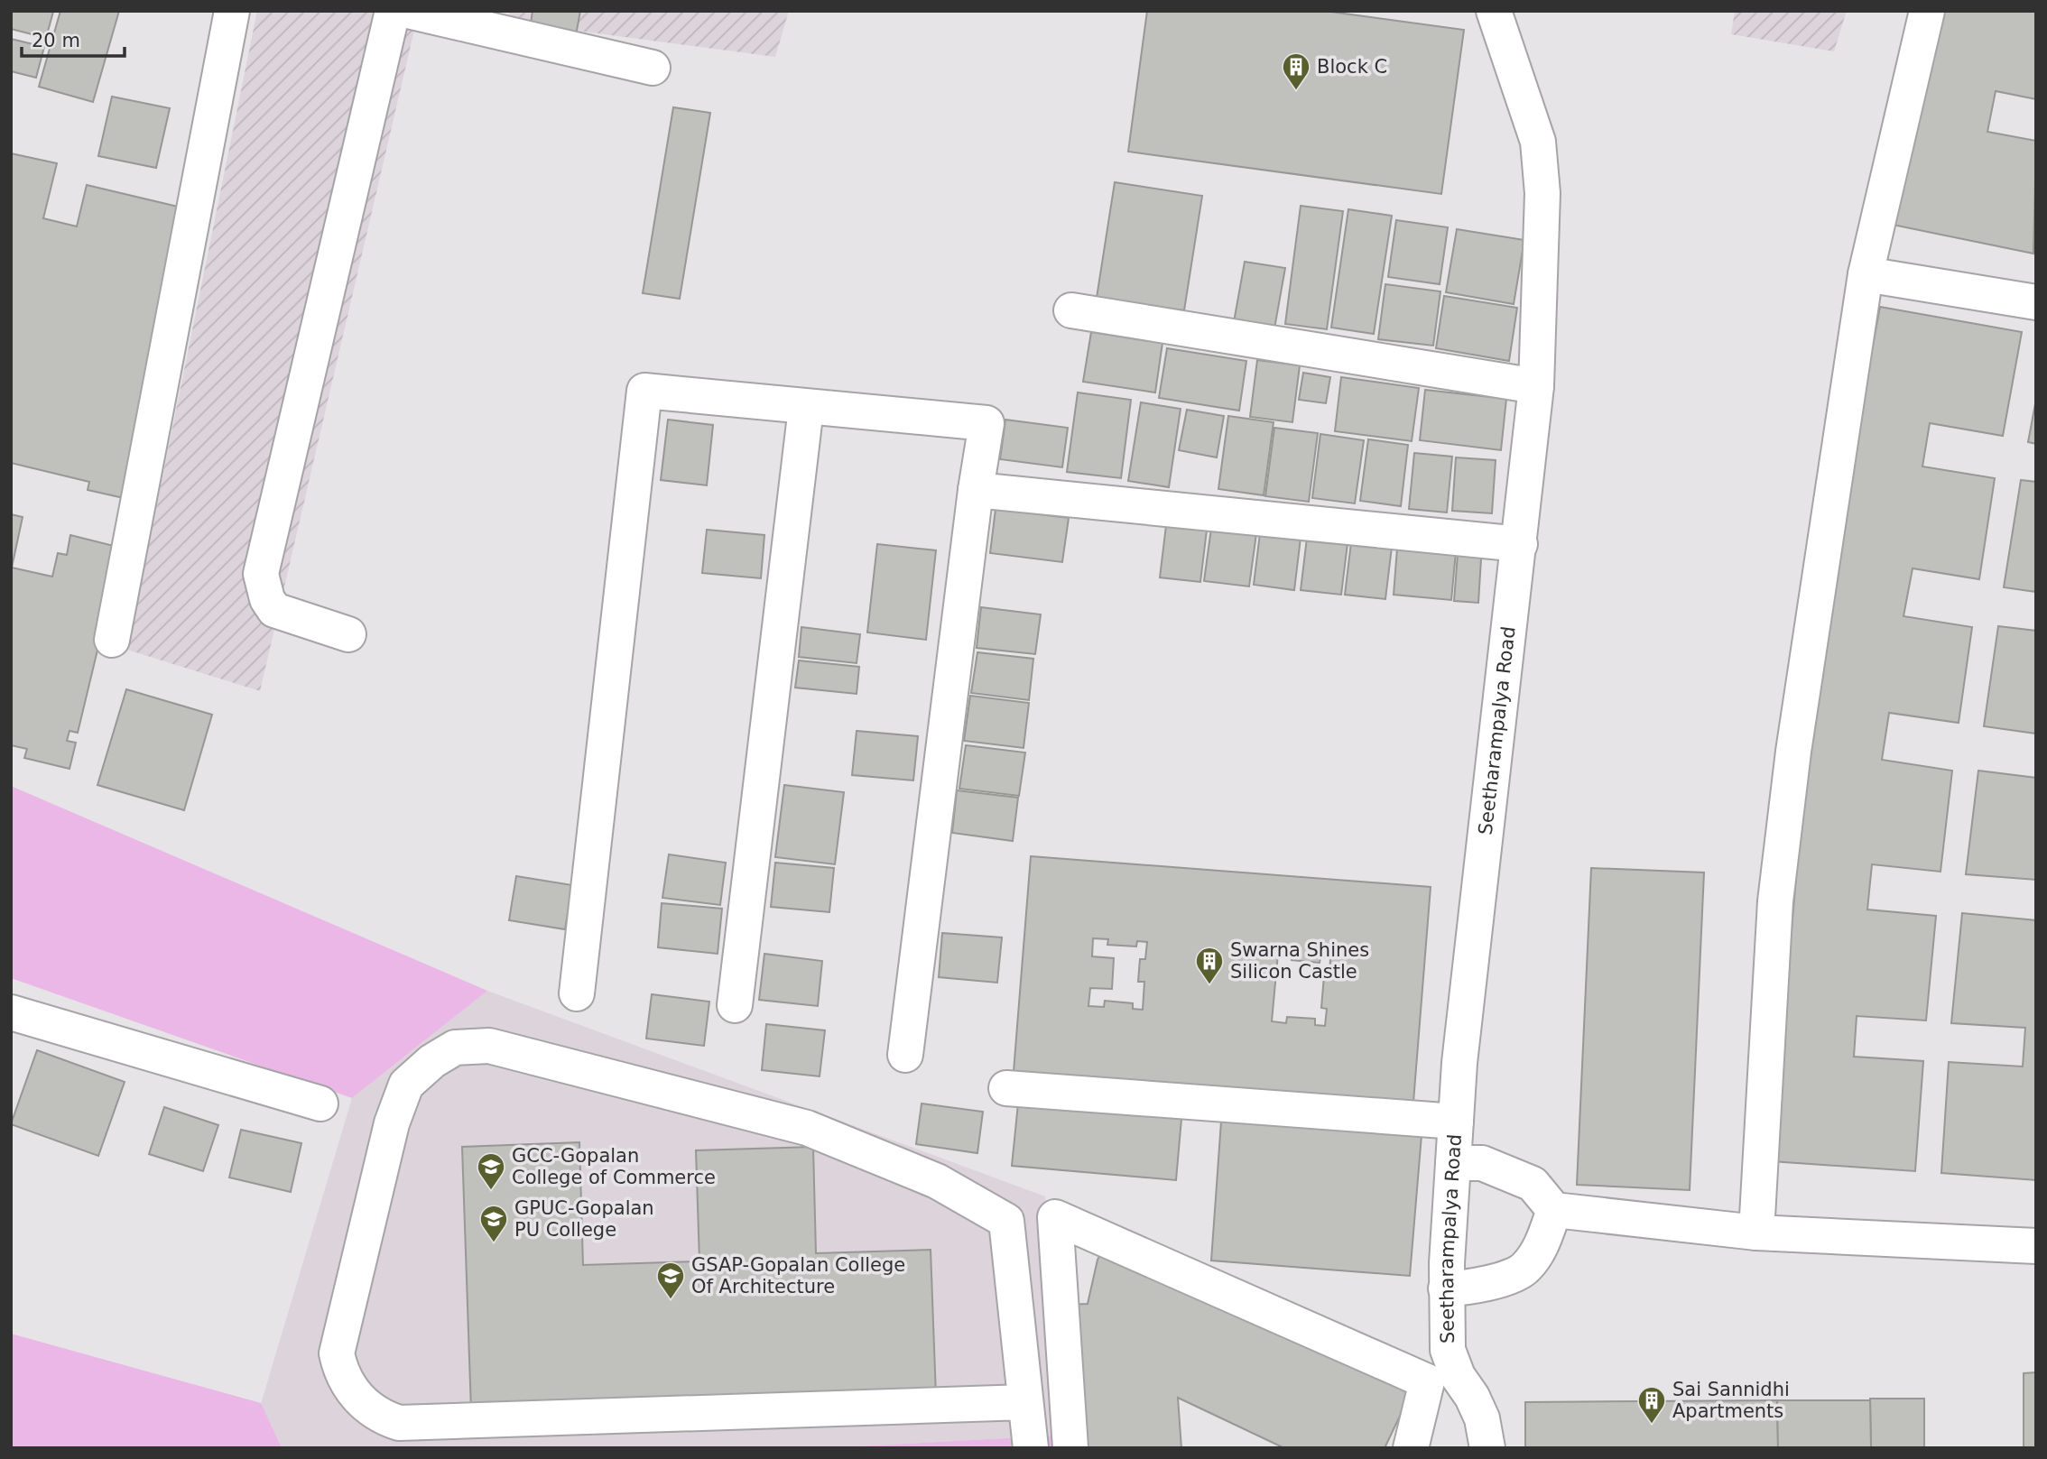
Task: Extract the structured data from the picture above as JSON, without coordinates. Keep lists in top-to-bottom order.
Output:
{
  "streets": {
    "street": ["Seetharampalya Road"]
  },
  "places": {
    "building": ["Block C", "Swarna Shines Silicon Castle", "Sai Sannidhi Apartments"],
    "school or university": ["GCC-Gopalan College of Commerce", "GPUC-Gopalan PU College", "GSAP-Gopalan College Of Architecture"]
  },
  "scale_bar": "20 m"
}
